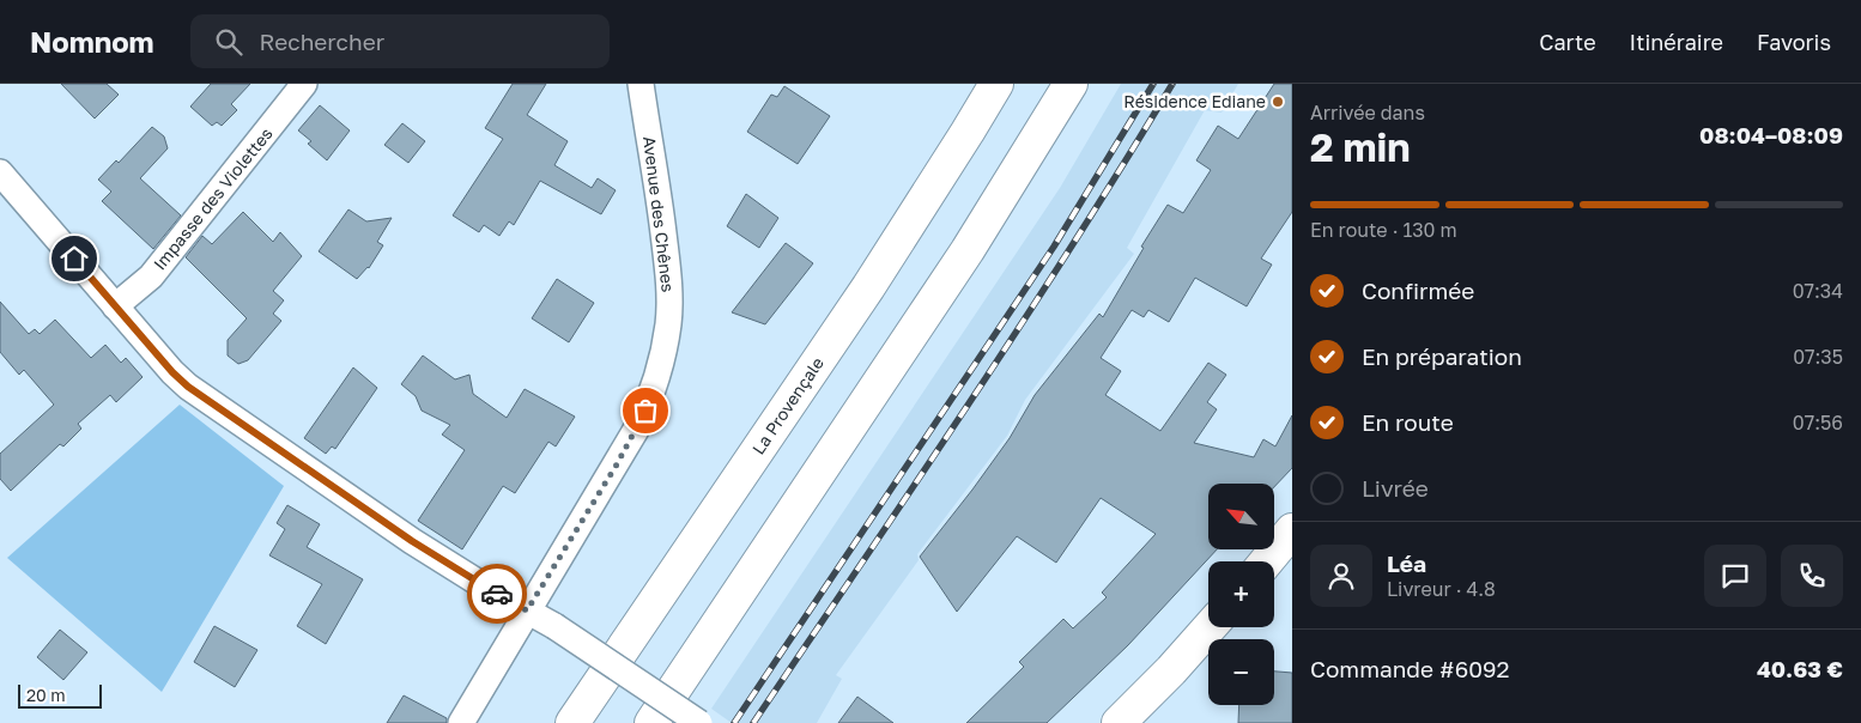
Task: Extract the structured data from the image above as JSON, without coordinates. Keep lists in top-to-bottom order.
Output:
{
  "streets": {
    "main road": ["La Provençale"],
    "street": ["Impasse des Violettes", "Avenue des Chênes"]
  },
  "places": ["Résidence Ediane"],
  "scale_bar": "20 m",
  "north": "top left",
  "page": {
    "header": "Nomnom",
    "search": "Rechercher",
    "nav": ["Carte", "Itinéraire", "Favoris"],
    "heading": ["2 min", "Arrivée dans", "08:04–08:09"],
    "panel": [
      "Léa",
      "Livreur · 4.8",
      "Commande #6092",
      "40.63 €"
    ],
    "bar": "En route · 130 m",
    "list": [
      ["Confirmée", "07:34"],
      ["En préparation", "07:35"],
      ["En route", "07:56"],
      "Livrée"
    ],
    "map_buttons": ["+", "−"],
    "scale": "20 m"
  }
}
